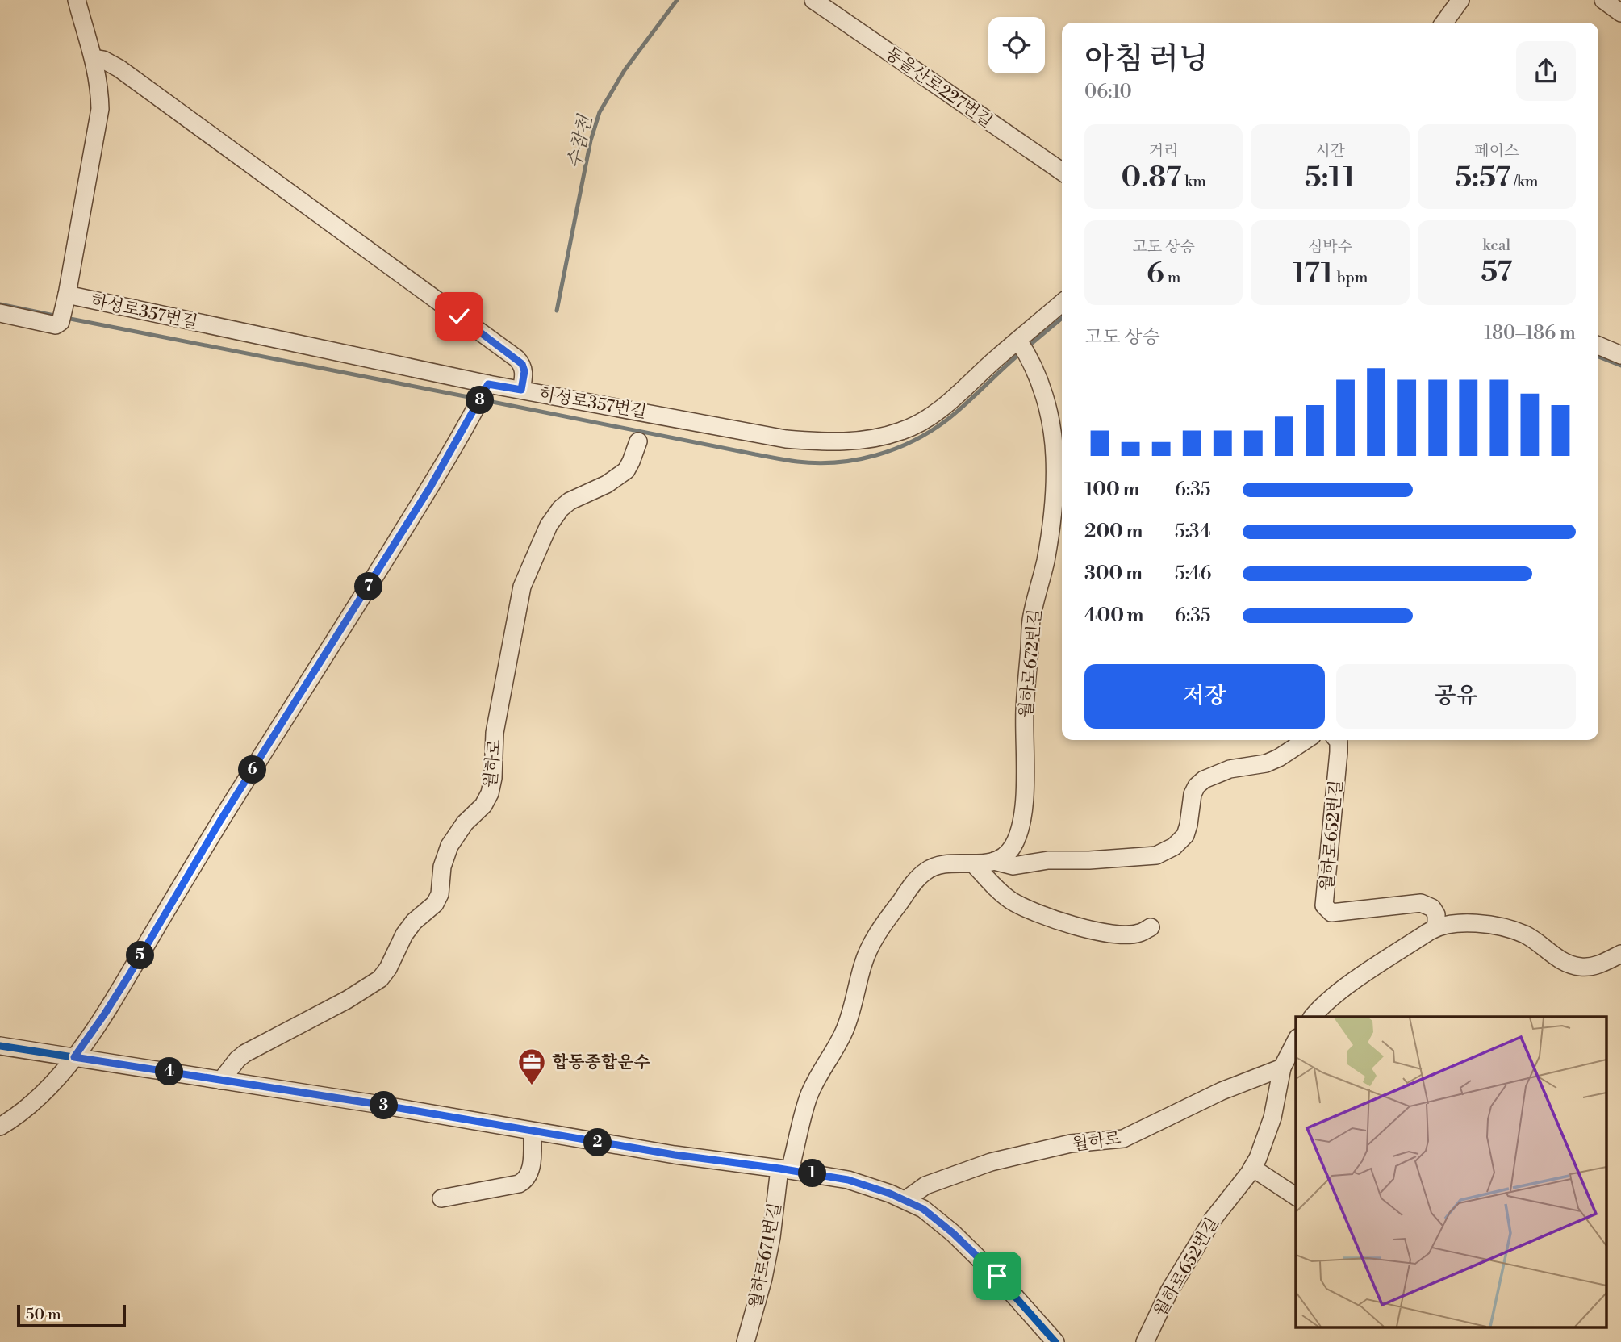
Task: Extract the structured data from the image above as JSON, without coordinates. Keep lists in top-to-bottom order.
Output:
{
  "streets": {
    "street": [
      "동을산로227번길",
      "하성로357번길",
      "월하로672번길",
      "월하로",
      "월하로652번길",
      "월하로671번길"
    ]
  },
  "crossings": [
    ["하성로357번길", "월하로672번길"],
    ["월하로", "월하로652번길"]
  ],
  "water": ["수참천"],
  "places": {
    "office": ["합동종합운수"]
  },
  "scale_bar": "50 m",
  "page": {
    "heading": ["아침 러닝", "06:10"],
    "stats": [
      ["거리", "0.87 km"],
      ["시간", "5:11"],
      ["페이스", "5:57 /km"],
      ["고도 상승", "6 m"],
      ["심박수", "171 bpm"],
      ["kcal", "57"]
    ],
    "chart": ["고도 상승", "180–186 m"],
    "pins": [
      "8",
      "7",
      "6",
      "5",
      "4",
      "3",
      "2",
      "1"
    ],
    "list": [
      {
        "name": "100 m",
        "note": "6:35"
      },
      {
        "name": "200 m",
        "note": "5:34"
      },
      {
        "name": "300 m",
        "note": "5:46"
      },
      {
        "name": "400 m",
        "note": "6:35"
      }
    ],
    "buttons": ["저장", "공유"],
    "scale": "50 m"
  }
}
